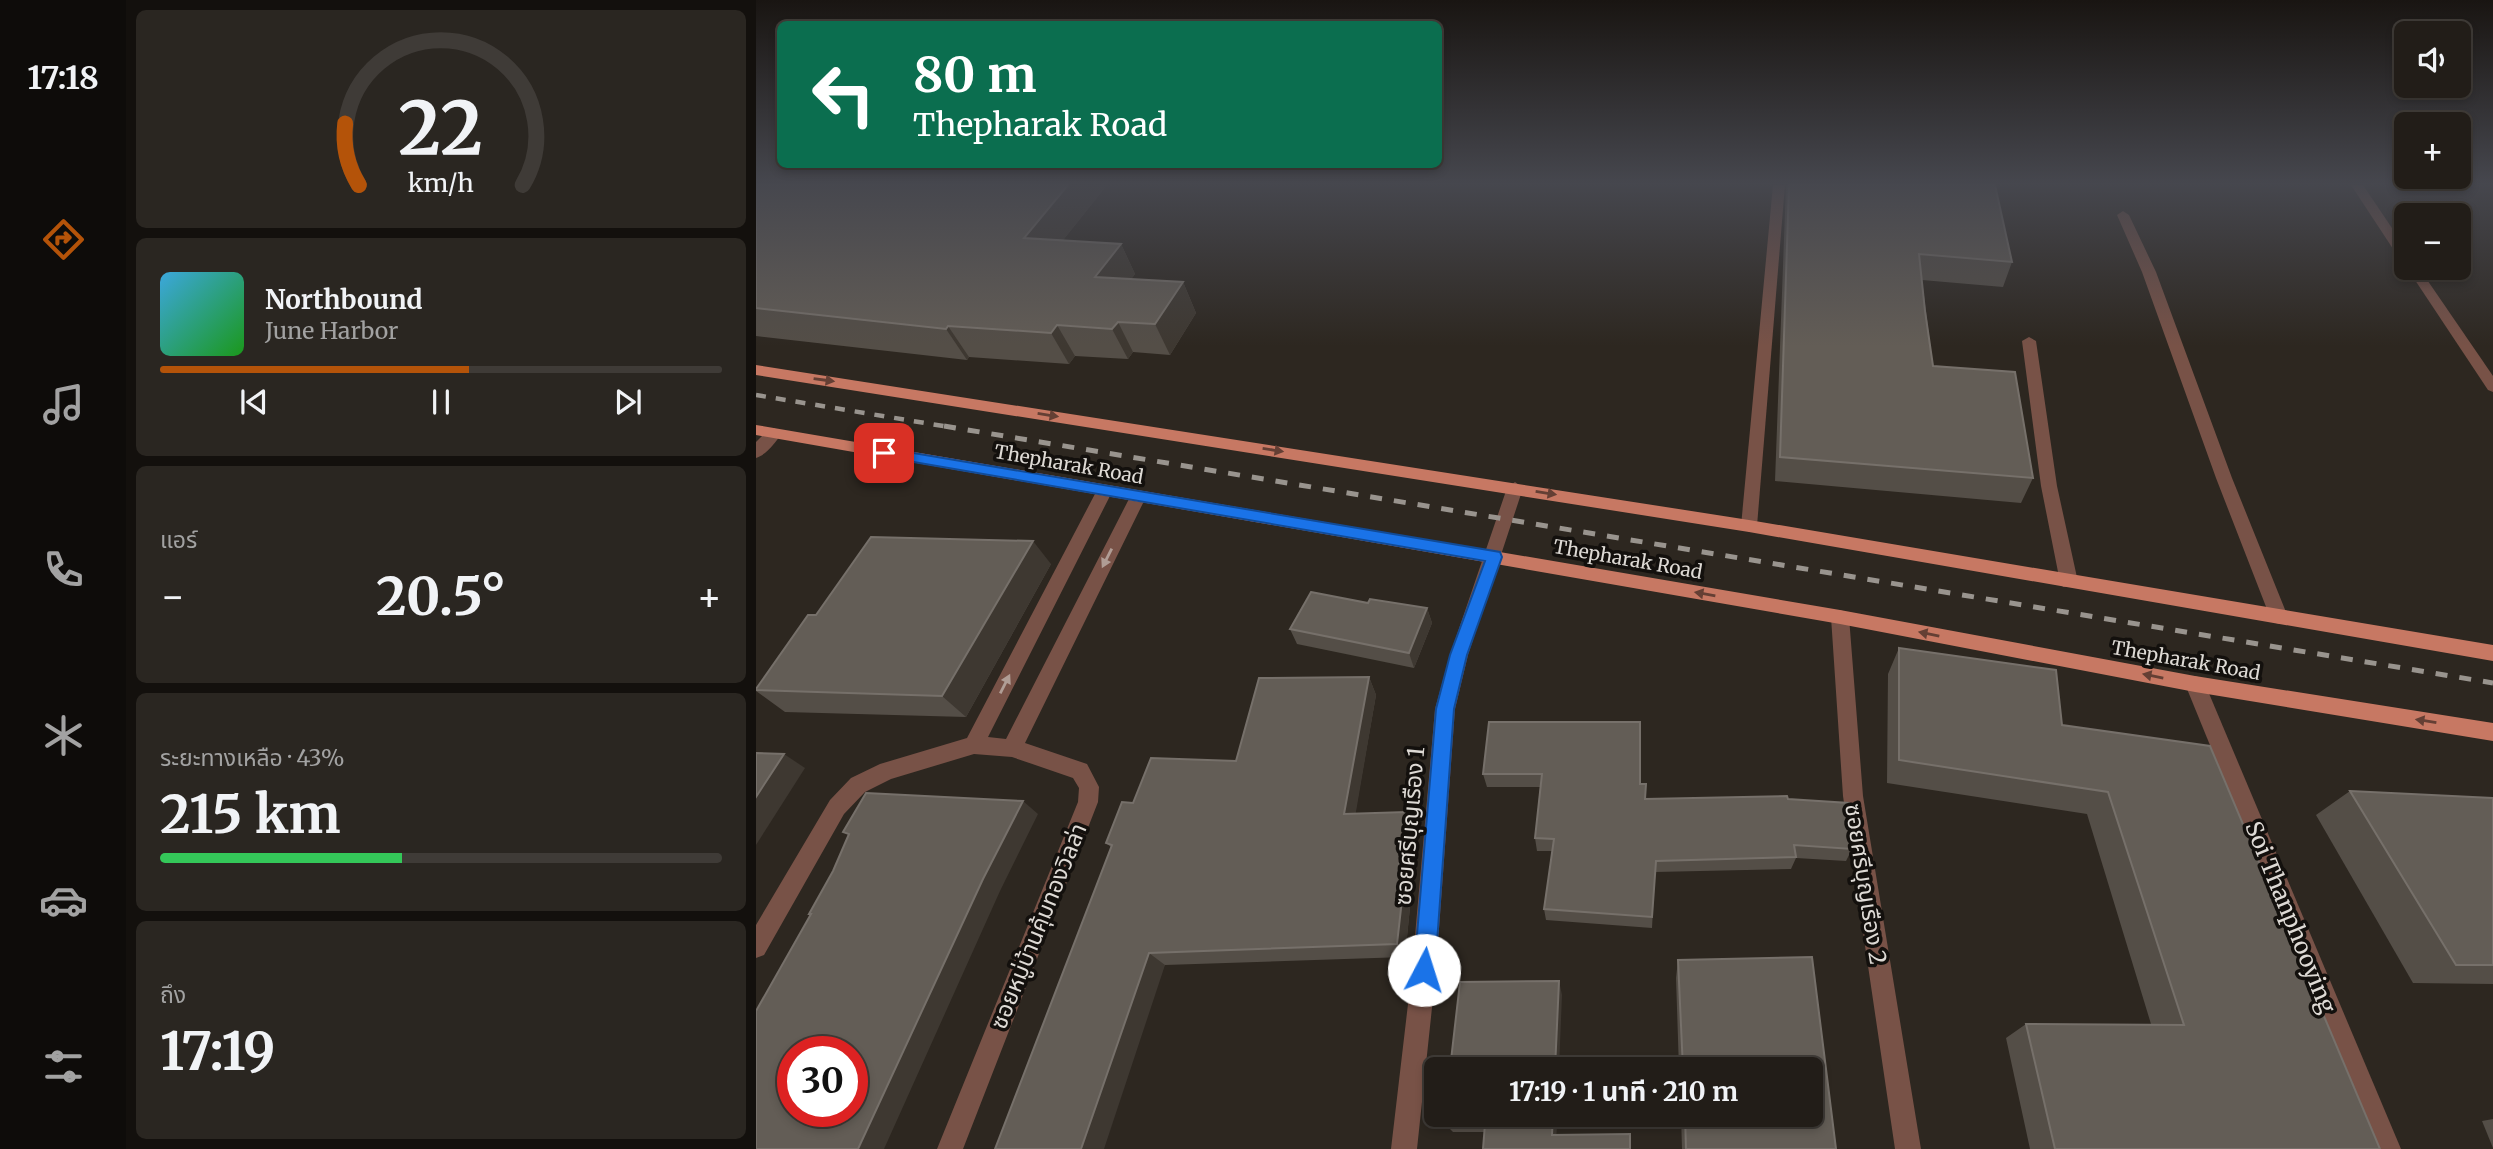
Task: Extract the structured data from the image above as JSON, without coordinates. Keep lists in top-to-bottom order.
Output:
{
  "streets": {
    "main road": ["Thepharak Road"],
    "street": [
      "ซอยศรีบุญเรือง 1",
      "ซอยศรีบุญเรือง 2",
      "Soi Thanphooying",
      "ซอยหมู่บ้านคุ้มทองวิลล่า"
    ]
  },
  "crossings": [
    ["Thepharak Road", "ซอยศรีบุญเรือง 1"],
    ["Thepharak Road", "ซอยศรีบุญเรือง 2"],
    ["Thepharak Road", "Soi Thanphooying"]
  ],
  "page": {
    "tabs": "17:18",
    "map_buttons": ["+", "−"],
    "turn": ["80 m", "Thepharak Road"],
    "song": ["Northbound", "June Harbor"],
    "tile": [
      "แอร์",
      ["ระยะทางเหลือ · 43%", "215 km"],
      ["ถึง", "17:19"]
    ],
    "heat": ["−", "20.5°", "+"],
    "limit": "30",
    "trip": "17:19 · 1 นาที · 210 m",
    "gauge": ["22", "km/h"]
  }
}
